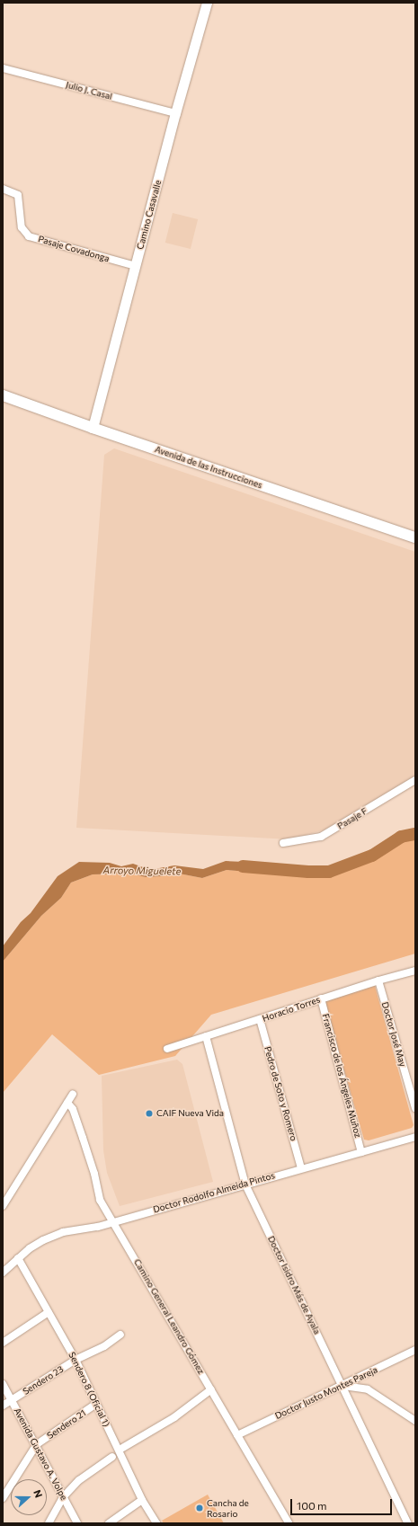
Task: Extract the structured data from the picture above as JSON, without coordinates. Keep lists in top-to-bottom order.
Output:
{
  "streets": {
    "main road": ["Avenida de las Instrucciones"],
    "street": [
      "Julio J. Casal",
      "Camino Casavalle",
      "Pasaje Covadonga",
      "Pasaje F",
      "Horacio Torres",
      "Doctor José May",
      "Francisco de los Ángeles Muñoz",
      "Pedro de Soto y Romero",
      "Doctor Rodolfo Almeida Pintos",
      "Doctor Isidro Más de Ayala",
      "Camino General Leandro Gómez",
      "Sendero 23",
      "Sendero 8 (Oficial 1)",
      "Doctor Justo Montes Pareja",
      "Sendero 21",
      "Avenida Gustavo A. Volpe"
    ]
  },
  "crossings": [
    ["Julio J. Casal", "Camino Casavalle"],
    ["Camino Casavalle", "Pasaje Covadonga"],
    ["Camino Casavalle", "Avenida de las Instrucciones"],
    ["Horacio Torres", "Doctor José May"],
    ["Horacio Torres", "Francisco de los Ángeles Muñoz"],
    ["Horacio Torres", "Pedro de Soto y Romero"],
    ["Horacio Torres", "Doctor Isidro Más de Ayala"],
    ["Francisco de los Ángeles Muñoz", "Doctor Rodolfo Almeida Pintos"],
    ["Pedro de Soto y Romero", "Doctor Rodolfo Almeida Pintos"],
    ["Doctor Rodolfo Almeida Pintos", "Doctor Isidro Más de Ayala"],
    ["Doctor Rodolfo Almeida Pintos", "Camino General Leandro Gómez"],
    ["Doctor Rodolfo Almeida Pintos", "Sendero 8 (Oficial 1)"],
    ["Doctor Isidro Más de Ayala", "Doctor Justo Montes Pareja"],
    ["Camino General Leandro Gómez", "Doctor Justo Montes Pareja"],
    ["Sendero 23", "Sendero 8 (Oficial 1)"],
    ["Sendero 23", "Avenida Gustavo A. Volpe"],
    ["Sendero 8 (Oficial 1)", "Sendero 21"],
    ["Sendero 21", "Avenida Gustavo A. Volpe"]
  ],
  "water": ["Arroyo Miguelete"],
  "places": ["CAIF Nueva Vida", "Cancha de Rosario"],
  "scale_bar": "100 m",
  "north": "right"
}
